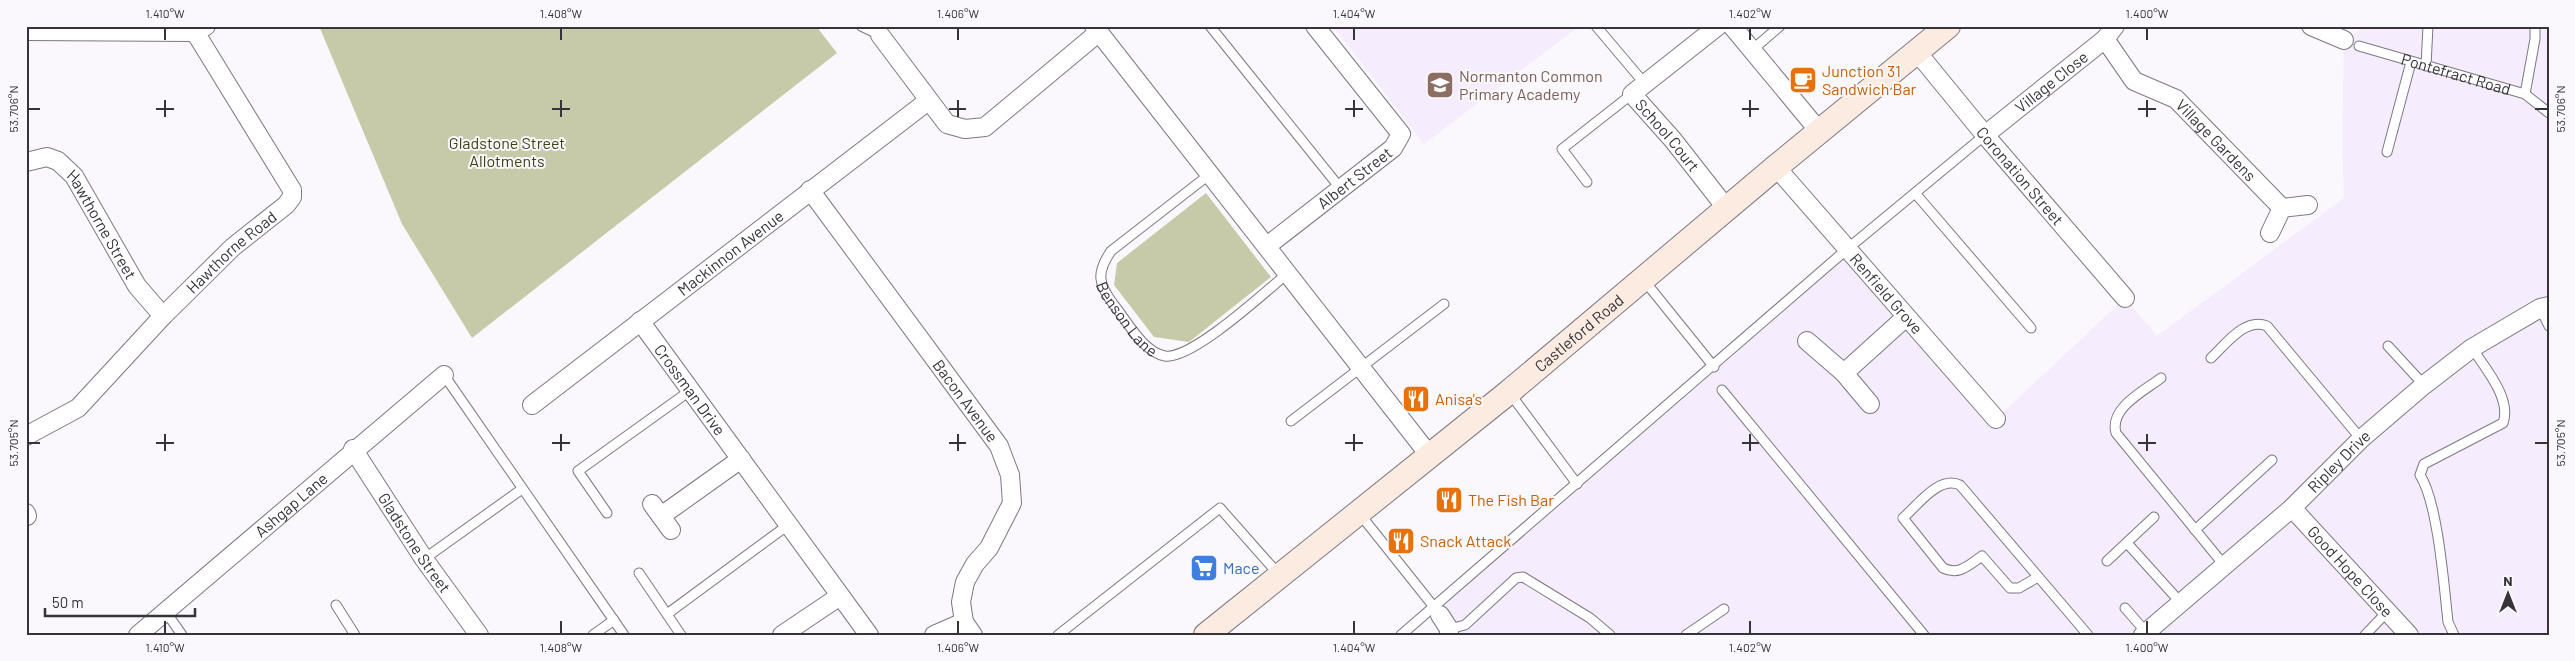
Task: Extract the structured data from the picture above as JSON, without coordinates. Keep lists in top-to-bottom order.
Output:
{
  "streets": {
    "street": [
      "Pontefract Road",
      "Village Close",
      "School Court",
      "Village Gardens",
      "Coronation Street",
      "Albert Street",
      "Hawthorne Street",
      "Mackinnon Avenue",
      "Hawthorne Road",
      "Renfield Grove",
      "Castleford Road",
      "Crossman Drive",
      "Bacon Avenue",
      "Ripley Drive",
      "Ashgap Lane",
      "Gladstone Street",
      "Good Hope Close"
    ],
    "lane": ["Benson Lane"]
  },
  "crossings": [
    ["Village Close", "Village Gardens"],
    ["Village Close", "Coronation Street"],
    ["School Court", "Castleford Road"],
    ["Coronation Street", "Castleford Road"],
    ["Hawthorne Street", "Hawthorne Road"],
    ["Mackinnon Avenue", "Crossman Drive"],
    ["Mackinnon Avenue", "Bacon Avenue"],
    ["Renfield Grove", "Castleford Road"],
    ["Ripley Drive", "Good Hope Close"],
    ["Ashgap Lane", "Gladstone Street"]
  ],
  "parks": ["Gladstone Street Allotments"],
  "places": {
    "cafe": ["Junction 31 Sandwich Bar"],
    "school or university": ["Normanton Common Primary Academy"],
    "restaurant": ["Anisa's", "The Fish Bar", "Snack Attack"],
    "supermarket": ["Mace"]
  },
  "scale_bar": "50 m",
  "north": "top",
  "coordinates": [
    "1.410°W",
    "1.408°W",
    "1.406°W",
    "1.404°W",
    "1.402°W",
    "1.400°W",
    "53.706°N",
    "53.705°N"
  ]
}
